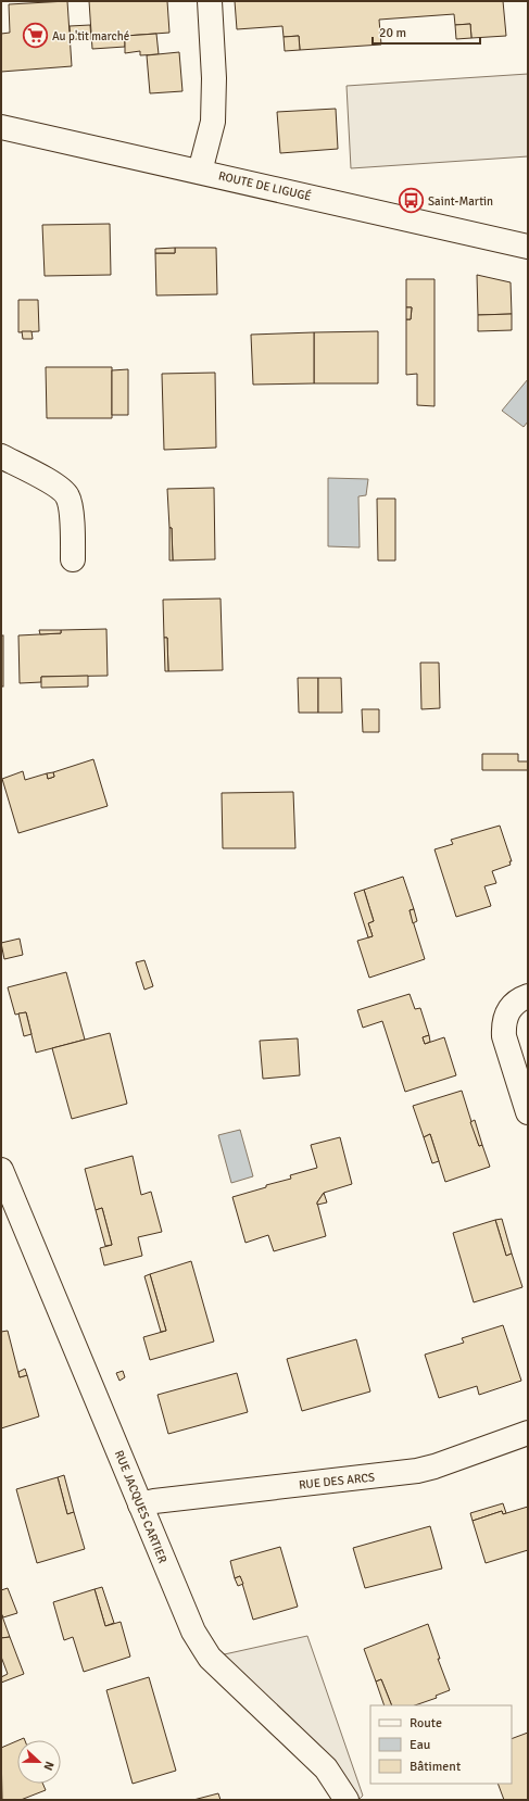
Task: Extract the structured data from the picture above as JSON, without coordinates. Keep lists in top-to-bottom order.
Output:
{
  "streets": {
    "street": ["ROUTE DE LIGUGÉ", "RUE DES ARCS", "RUE JACQUES CARTIER"]
  },
  "crossings": [
    ["RUE DES ARCS", "RUE JACQUES CARTIER"]
  ],
  "places": {
    "supermarket": ["Au p'tit marché"],
    "bus stop": ["Saint-Martin"]
  },
  "legend": ["Route", "Eau", "Bâtiment"],
  "scale_bar": "20 m",
  "north": "right"
}
